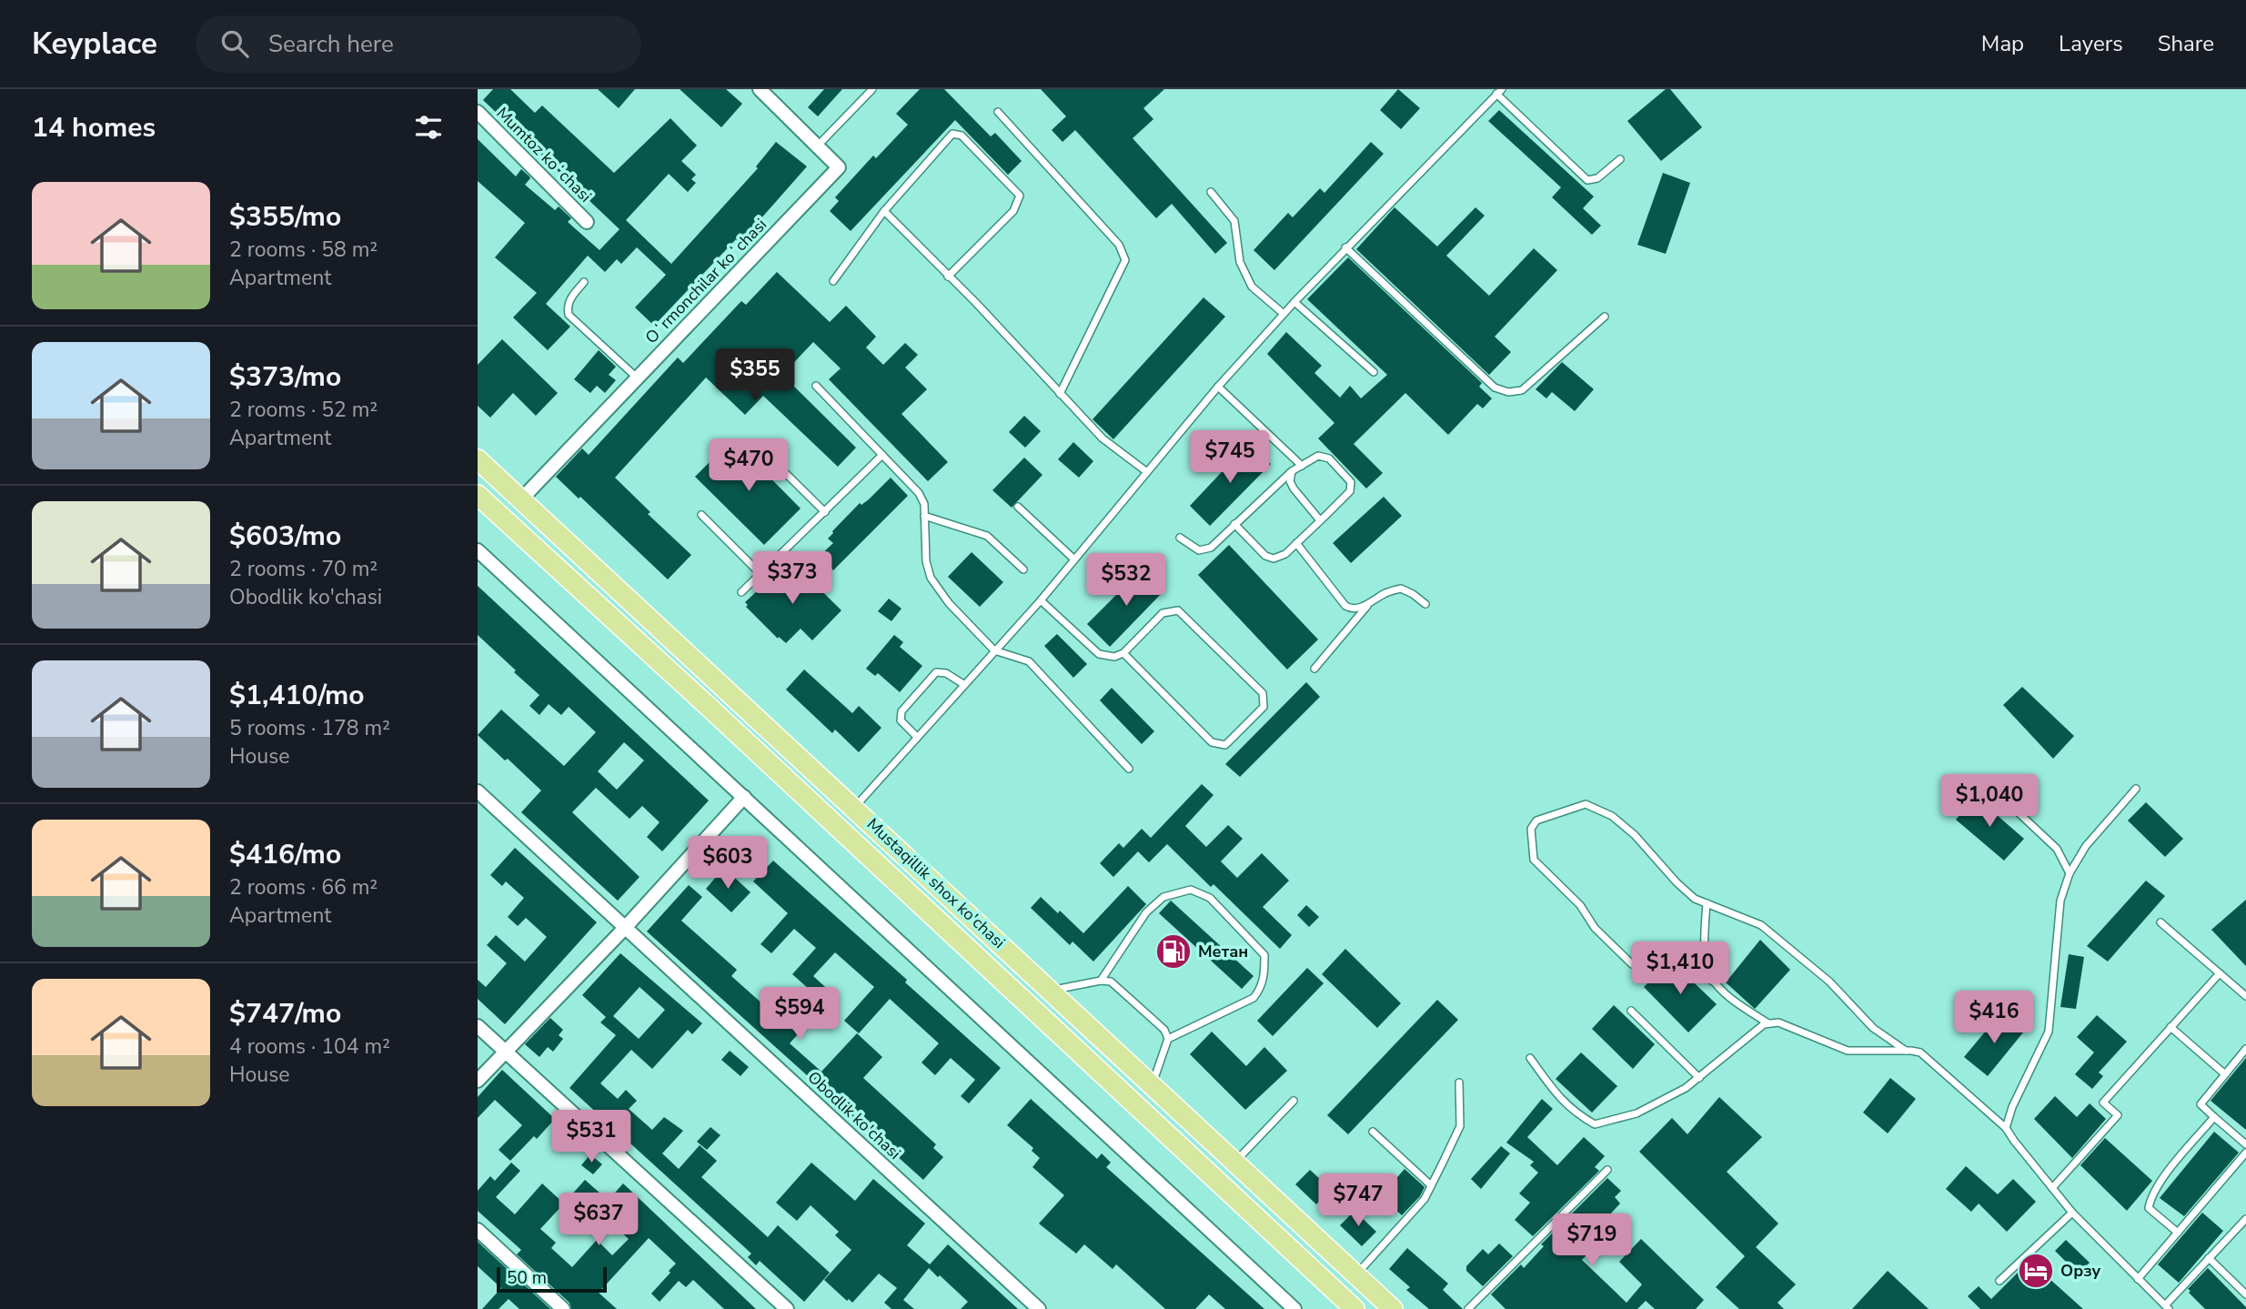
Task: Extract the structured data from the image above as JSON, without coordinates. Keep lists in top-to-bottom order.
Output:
{
  "streets": {
    "main road": ["Mustaqillik shox ko'chasi"],
    "street": ["Mumtoz koʻchasi", "Oʻrmonchilar koʻchasi", "Obodlik ko'chasi"]
  },
  "crossings": [
    ["Oʻrmonchilar koʻchasi", "Mustaqillik shox ko'chasi"]
  ],
  "places": {
    "fuel station": ["Метан"],
    "hotel": ["Орзу"]
  },
  "scale_bar": "50 m",
  "page": {
    "header": "Keyplace",
    "search": "Search here",
    "nav": ["Map", "Layers", "Share"],
    "heading": "14 homes",
    "list": [
      {
        "name": "$355/mo",
        "note": "2 rooms · 58 m² · Apartment"
      },
      {
        "name": "$373/mo",
        "note": "2 rooms · 52 m² · Apartment"
      },
      {
        "name": "$603/mo",
        "note": "2 rooms · 70 m² · Obodlik ko'chasi"
      },
      {
        "name": "$1,410/mo",
        "note": "5 rooms · 178 m² · House"
      },
      {
        "name": "$416/mo",
        "note": "2 rooms · 66 m² · Apartment"
      },
      {
        "name": "$747/mo",
        "note": "4 rooms · 104 m² · House"
      }
    ],
    "price": [
      "$355",
      "$745",
      "$470",
      "$373",
      "$532",
      "$1,040",
      "$603",
      "$1,410",
      "$594",
      "$416",
      "$531",
      "$747",
      "$637",
      "$719"
    ],
    "scale": "50 m"
  }
}
